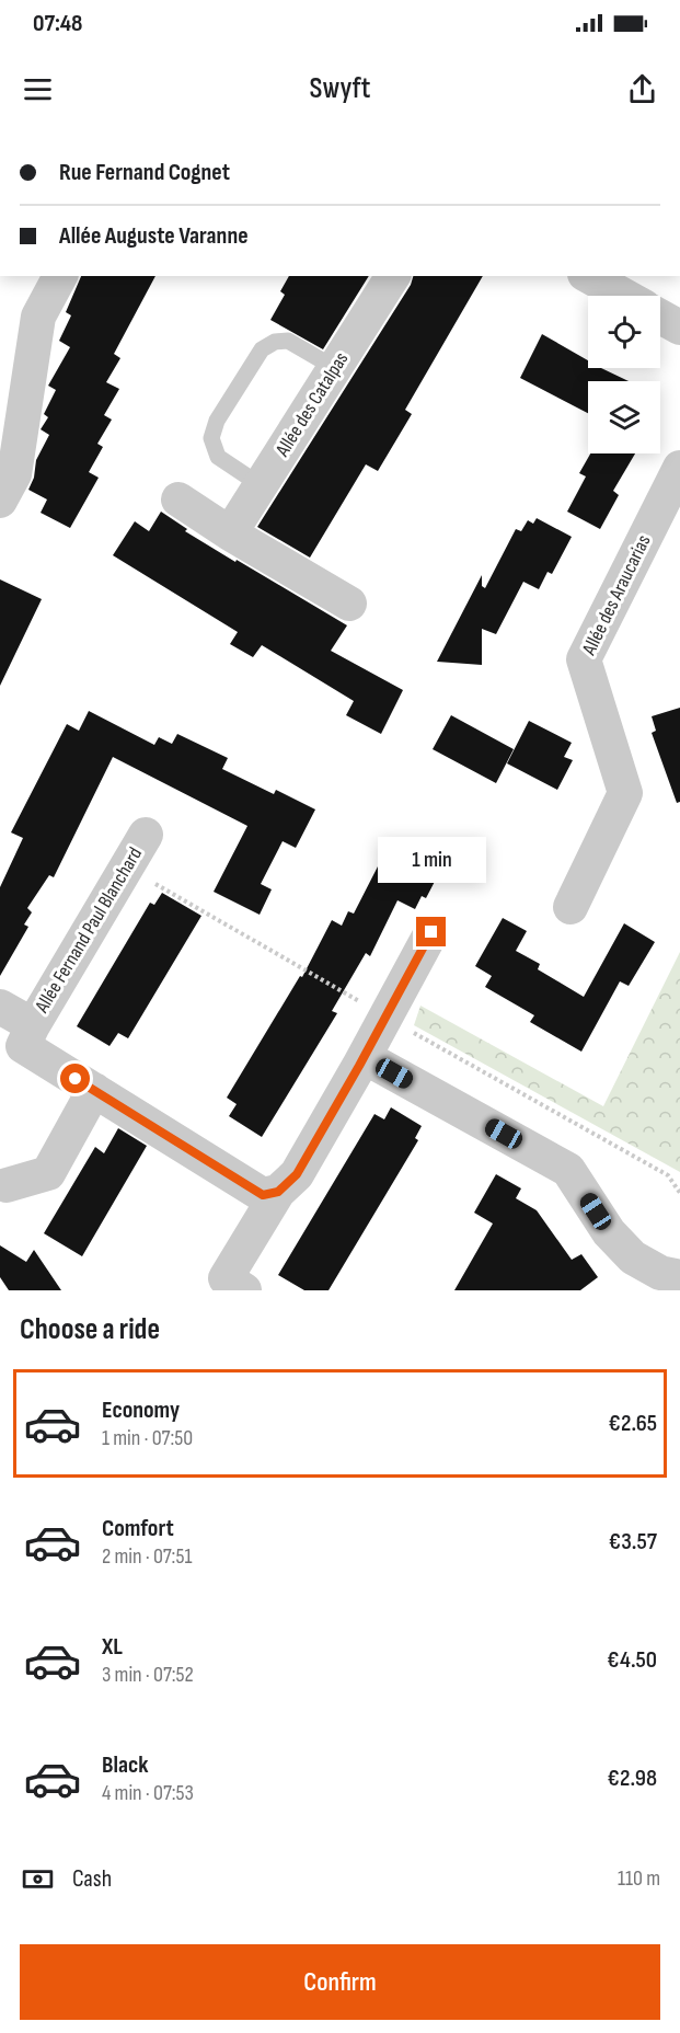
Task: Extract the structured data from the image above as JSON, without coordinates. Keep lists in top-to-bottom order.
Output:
{
  "streets": {
    "street": ["Allée des Catalpas", "Allée des Araucarias", "Allée Fernand Paul Blanchard"]
  },
  "page": {
    "status": "07:48",
    "header": "Swyft",
    "banner": ["Rue Fernand Cognet", "Allée Auguste Varanne"],
    "bubble": "1 min",
    "heading": "Choose a ride",
    "list": [
      {
        "name": "Economy",
        "note": "1 min · 07:50",
        "value": "€2.65"
      },
      {
        "name": "Comfort",
        "note": "2 min · 07:51",
        "value": "€3.57"
      },
      {
        "name": "XL",
        "note": "3 min · 07:52",
        "value": "€4.50"
      },
      {
        "name": "Black",
        "note": "4 min · 07:53",
        "value": "€2.98"
      }
    ],
    "pay": ["Cash", "110 m"],
    "buttons": "Confirm"
  }
}
